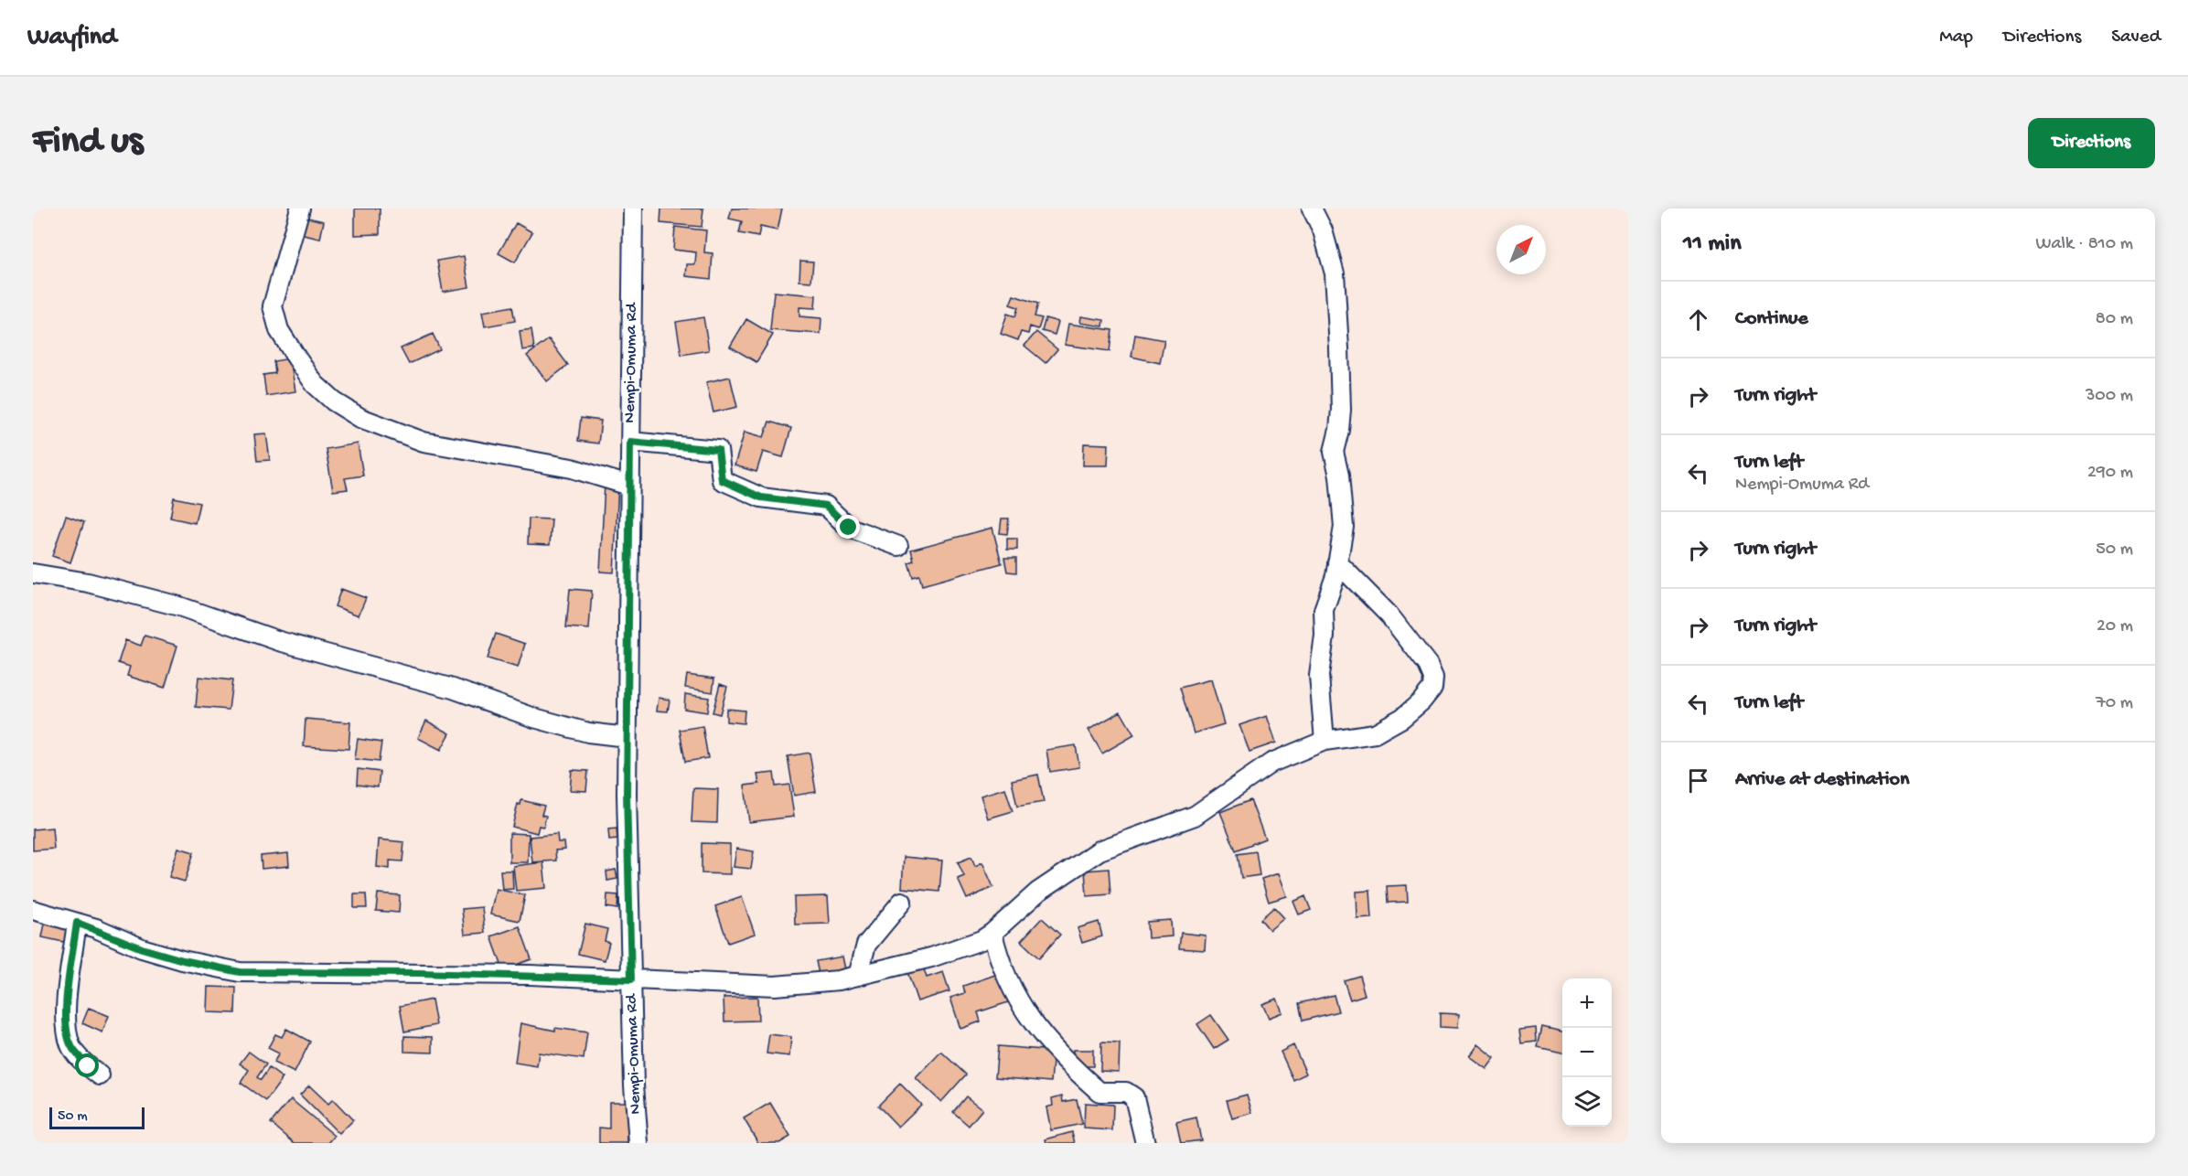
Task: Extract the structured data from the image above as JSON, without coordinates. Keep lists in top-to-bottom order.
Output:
{
  "streets": {
    "street": ["Nempi-Omuma Rd"]
  },
  "scale_bar": "50 m",
  "north": "top right",
  "page": {
    "header": "Wayfind",
    "nav": ["Map", "Directions", "Saved"],
    "buttons": "Directions",
    "title": "Find us",
    "heading": ["11 min", "Walk · 810 m"],
    "list": [
      ["Continue", "80 m"],
      ["Turn right", "300 m"],
      ["Turn left", "Nempi-Omuma Rd", "290 m"],
      ["Turn right", "50 m"],
      ["Turn right", "20 m"],
      ["Turn left", "70 m"],
      "Arrive at destination"
    ],
    "map_buttons": ["+", "−"],
    "scale": "50 m"
  }
}
